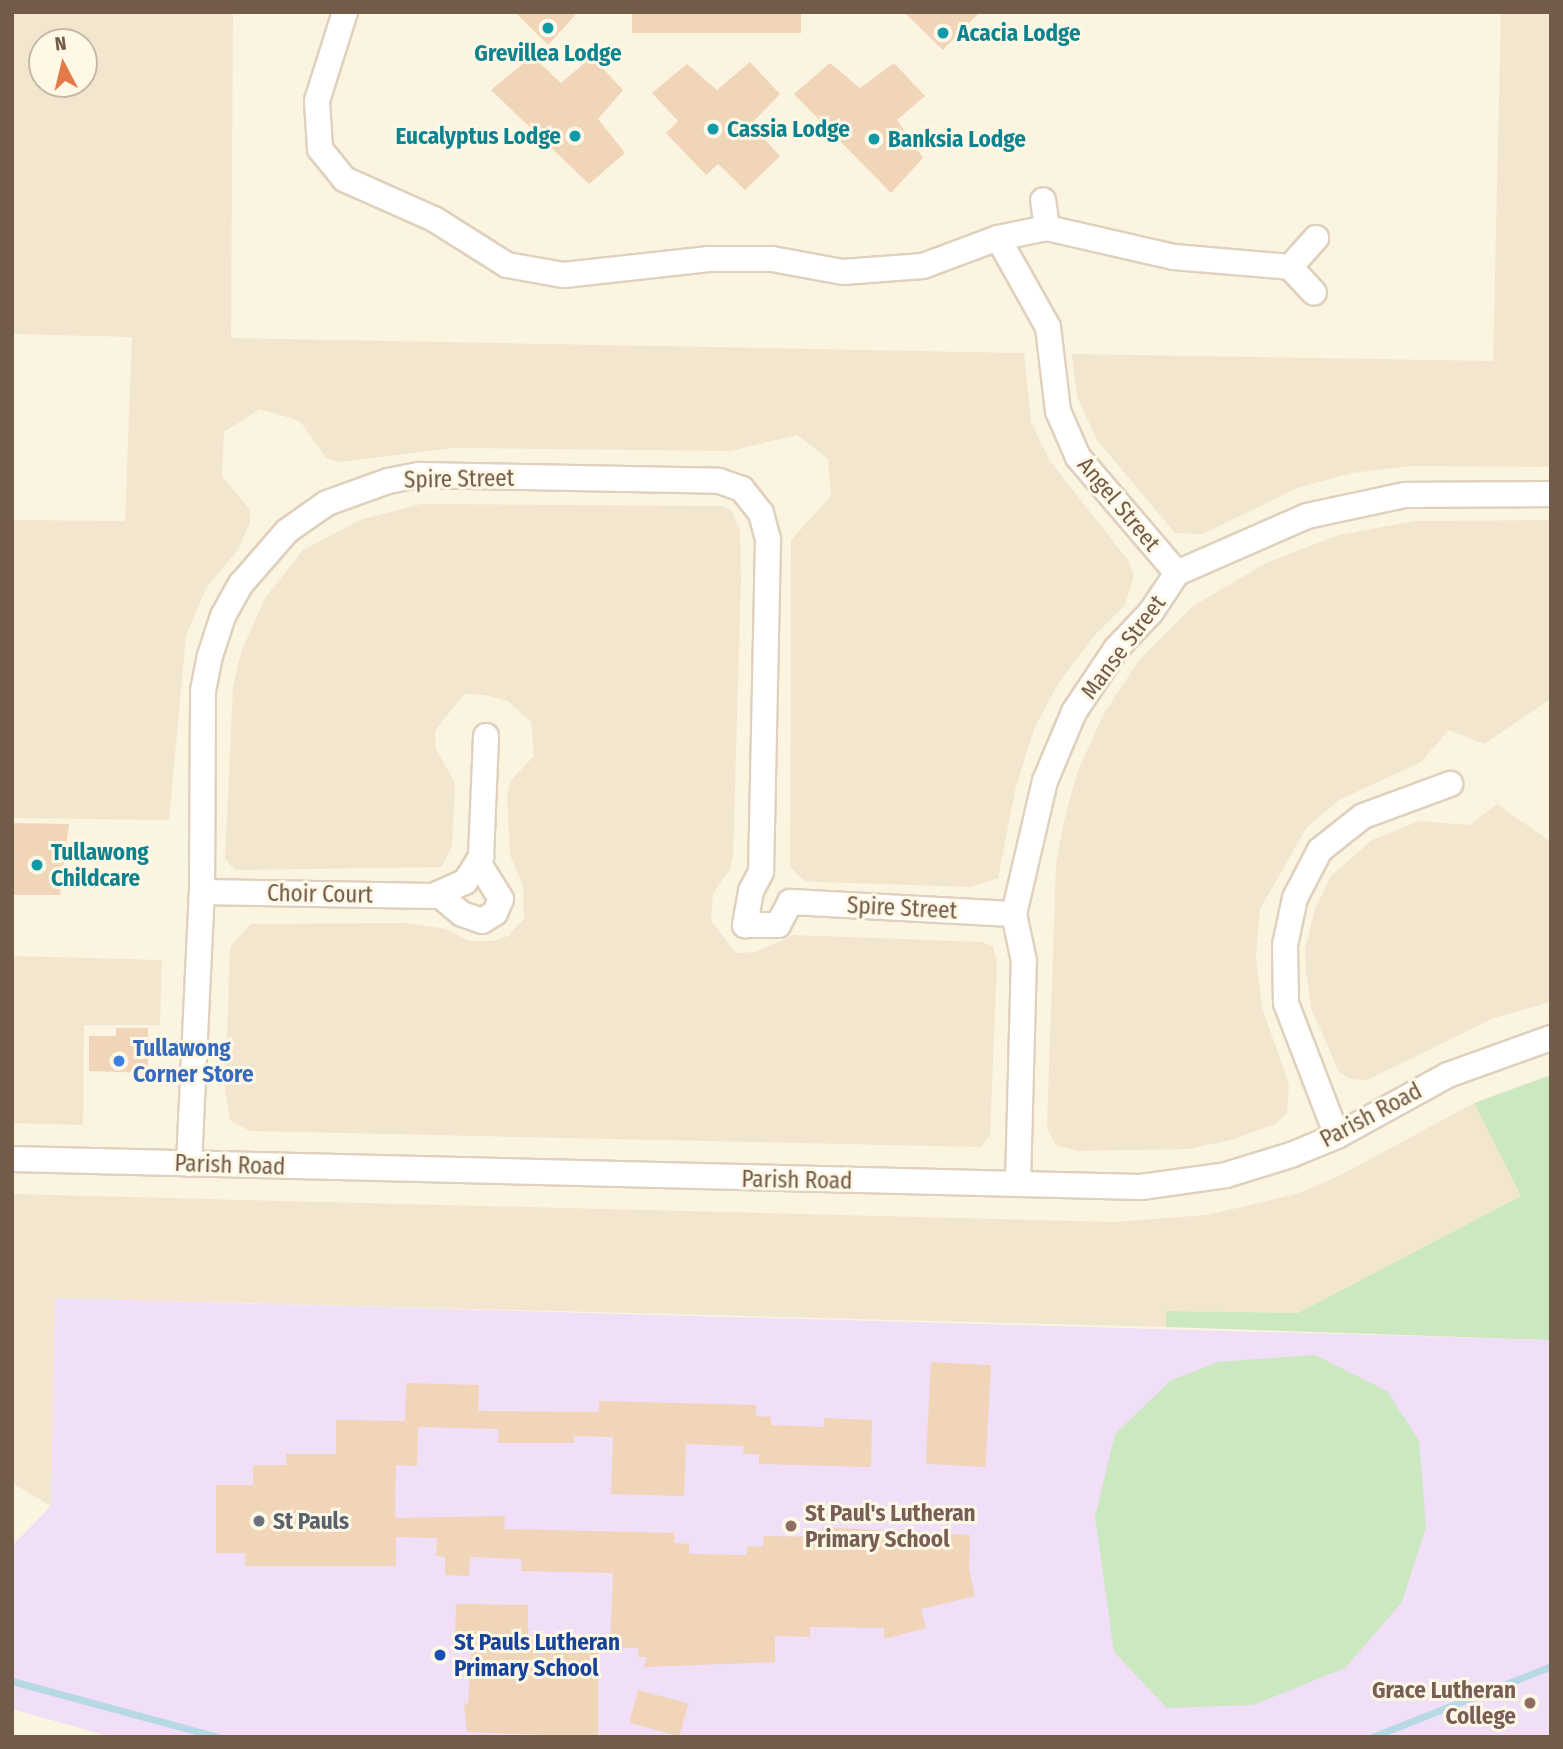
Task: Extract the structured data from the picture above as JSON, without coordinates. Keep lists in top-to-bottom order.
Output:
{
  "streets": {
    "street": [
      "Spire Street",
      "Angel Street",
      "Manse Street",
      "Choir Court",
      "Parish Road"
    ]
  },
  "crossings": [
    ["Spire Street", "Manse Street"],
    ["Spire Street", "Choir Court"],
    ["Spire Street", "Parish Road"],
    ["Angel Street", "Manse Street"],
    ["Manse Street", "Parish Road"]
  ],
  "places": [
    "Grevillea Lodge",
    "Acacia Lodge",
    "Cassia Lodge",
    "Eucalyptus Lodge",
    "Banksia Lodge",
    "Tullawong Childcare",
    "Tullawong Corner Store",
    "St Pauls",
    "St Paul's Lutheran Primary School",
    "St Pauls Lutheran Primary School",
    "Grace Lutheran College"
  ],
  "north": "top"
}
